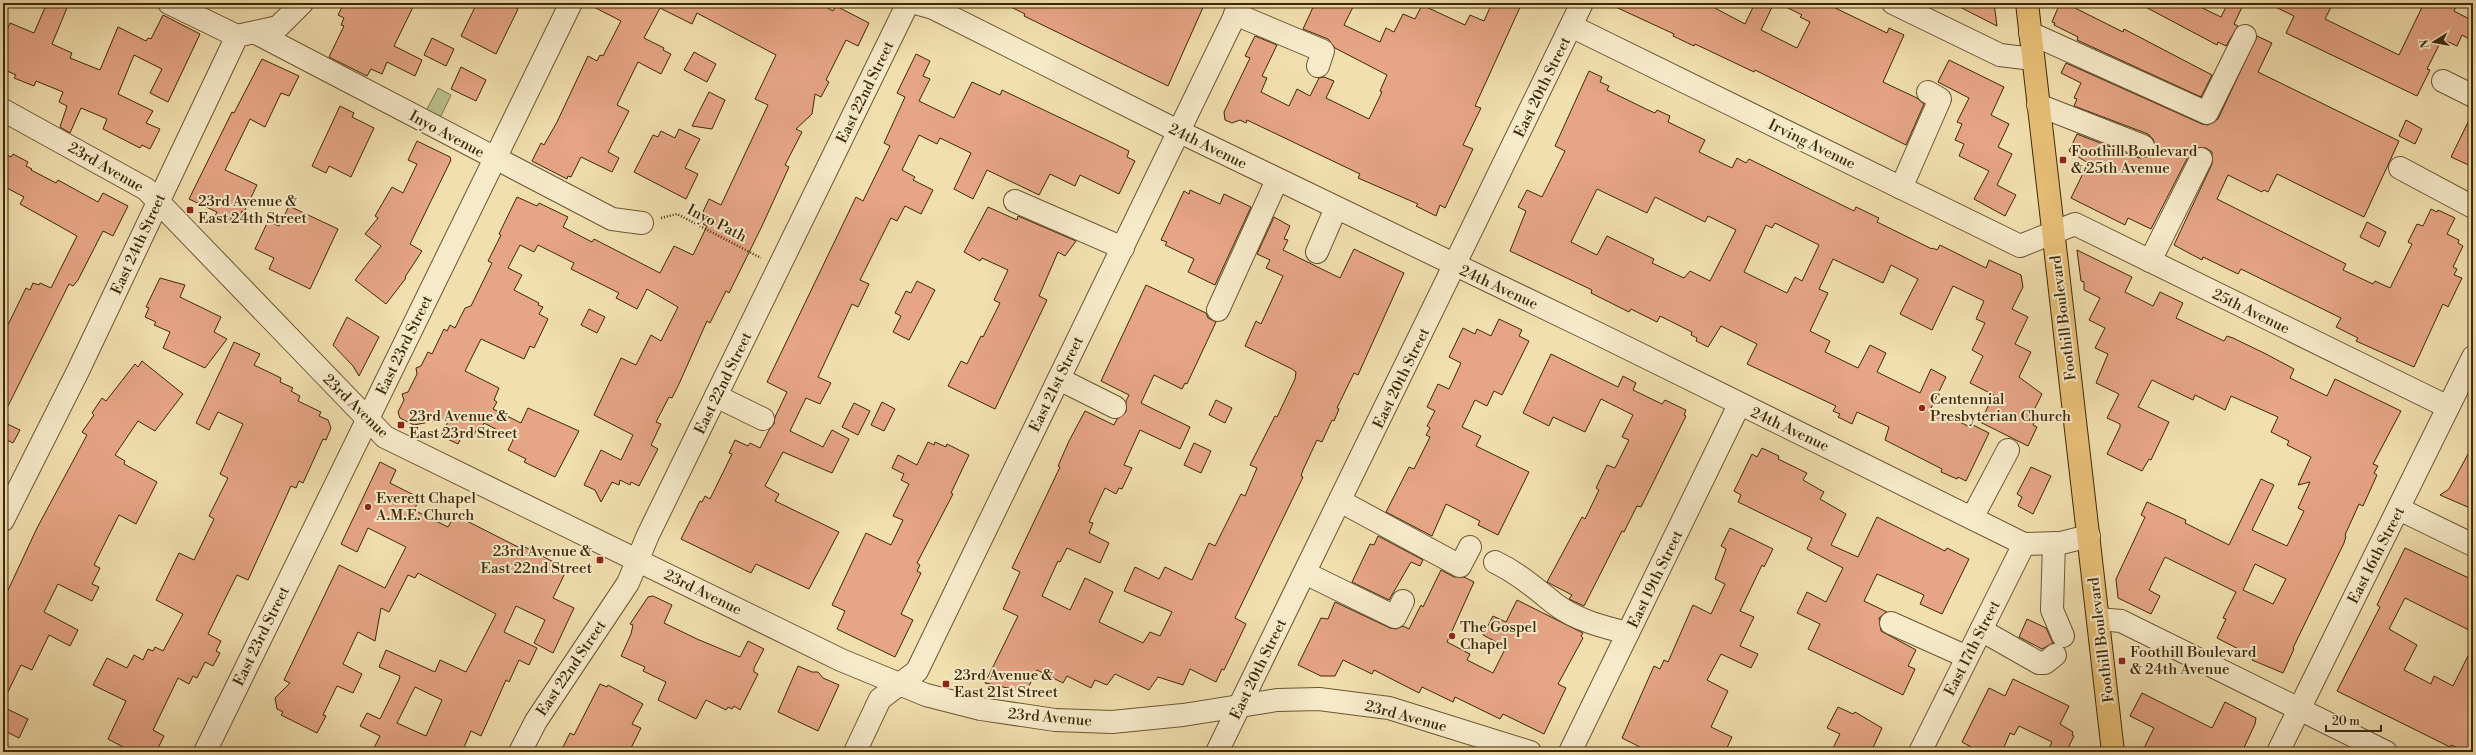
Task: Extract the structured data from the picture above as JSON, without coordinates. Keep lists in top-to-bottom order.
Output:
{
  "streets": {
    "main road": ["Foothill Boulevard"],
    "street": [
      "East 20th Street",
      "East 22nd Street",
      "Inyo Avenue",
      "Irving Avenue",
      "24th Avenue",
      "23rd Avenue",
      "East 24th Street",
      "25th Avenue",
      "East 23rd Street",
      "East 21st Street",
      "East 16th Street",
      "East 19th Street",
      "East 17th Street"
    ],
    "path": ["Inyo Path"]
  },
  "crossings": [
    ["East 20th Street", "Irving Avenue"],
    ["East 20th Street", "24th Avenue"],
    ["East 20th Street", "23rd Avenue"],
    ["East 22nd Street", "23rd Avenue"],
    ["East 22nd Street", "Inyo Path"],
    ["Inyo Avenue", "Inyo Path"],
    ["Inyo Avenue", "East 24th Street"],
    ["Inyo Avenue", "East 23rd Street"],
    ["Irving Avenue", "25th Avenue"],
    ["Irving Avenue", "Foothill Boulevard"],
    ["24th Avenue", "Foothill Boulevard"],
    ["24th Avenue", "East 21st Street"],
    ["24th Avenue", "East 19th Street"],
    ["24th Avenue", "East 17th Street"],
    ["23rd Avenue", "East 24th Street"],
    ["23rd Avenue", "East 23rd Street"],
    ["23rd Avenue", "East 21st Street"],
    ["25th Avenue", "Foothill Boulevard"],
    ["25th Avenue", "East 16th Street"]
  ],
  "places": {
    "transit": [
      "Foothill Boulevard & 25th Avenue",
      "23rd Avenue & East 24th Street",
      "23rd Avenue & East 23rd Street",
      "23rd Avenue & East 22nd Street",
      "Foothill Boulevard & 24th Avenue",
      "23rd Avenue & East 21st Street"
    ],
    "other": ["Centennial Presbyterian Church", "Everett Chapel A.M.E. Church", "The Gospel Chapel"]
  },
  "scale_bar": "20 m",
  "north": "left"
}
